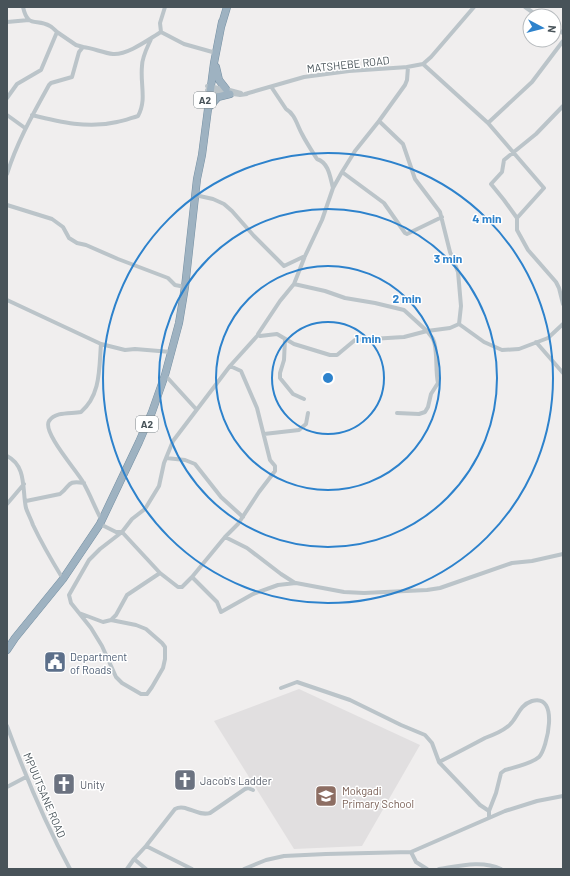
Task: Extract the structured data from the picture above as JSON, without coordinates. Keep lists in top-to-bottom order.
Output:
{
  "streets": {
    "highway": ["A2"],
    "street": ["MATSHEBE ROAD", "MPUUTSANE ROAD"]
  },
  "places": {
    "public building": ["Department of Roads"],
    "church": ["Jacob's Ladder", "Unity"],
    "school or university": ["Mokgadi Primary School"]
  },
  "north": "right",
  "rings": [
    "4 min",
    "3 min",
    "2 min",
    "1 min"
  ]
}
